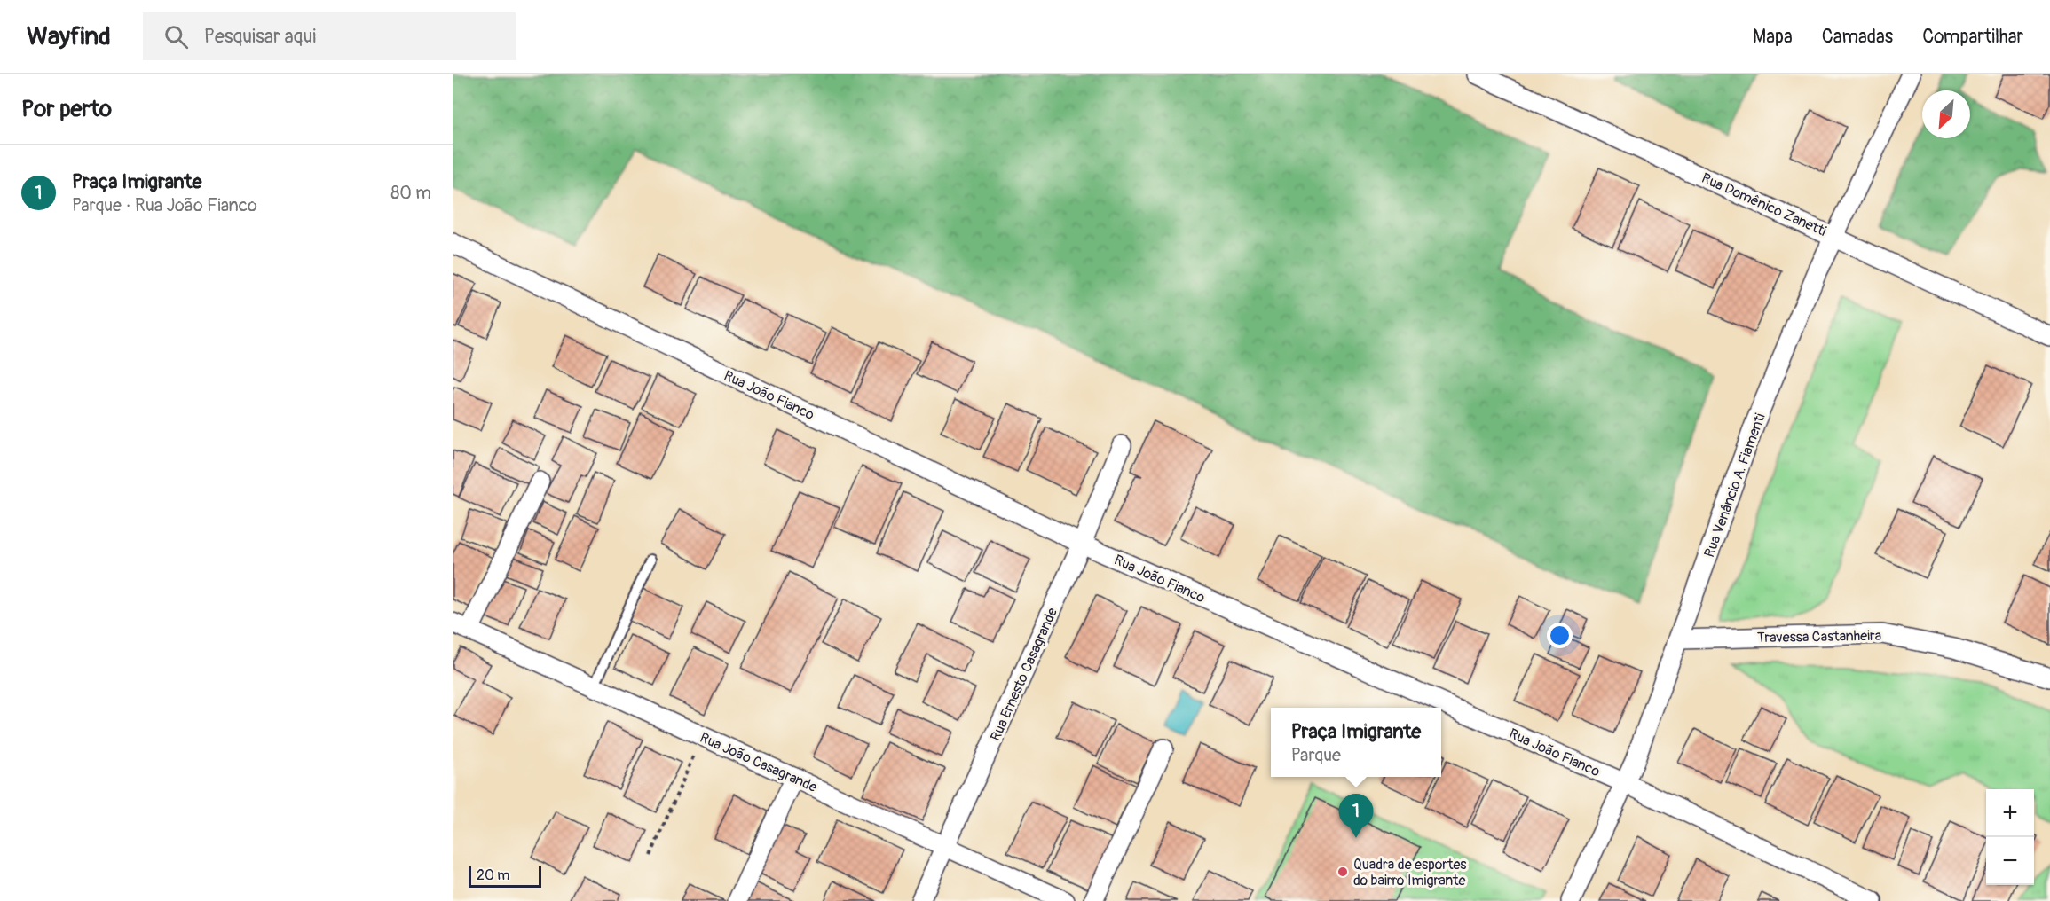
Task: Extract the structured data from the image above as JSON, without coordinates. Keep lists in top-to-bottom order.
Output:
{
  "streets": {
    "street": [
      "Rua Domênico Zanetti",
      "Rua João Fianco",
      "Rua Venâncio A. Fiamenti",
      "Travessa Castanheira",
      "Rua Ernesto Casagrande",
      "Rua João Casagrande"
    ]
  },
  "crossings": [
    ["Rua Domênico Zanetti", "Rua Venâncio A. Fiamenti"],
    ["Rua João Fianco", "Rua Venâncio A. Fiamenti"],
    ["Rua João Fianco", "Rua Ernesto Casagrande"],
    ["Rua Venâncio A. Fiamenti", "Travessa Castanheira"],
    ["Rua Ernesto Casagrande", "Rua João Casagrande"]
  ],
  "places": ["Quadra de esportes do bairro Imigrante"],
  "scale_bar": "20 m",
  "north": "bottom left",
  "page": {
    "header": "Wayfind",
    "search": "Pesquisar aqui",
    "nav": ["Mapa", "Camadas", "Compartilhar"],
    "heading": "Por perto",
    "list": [
      {
        "mark": "1",
        "name": "Praça Imigrante",
        "note": "Parque · Rua João Fianco",
        "value": "80 m"
      }
    ],
    "popup": ["Praça Imigrante", "Parque"],
    "map_buttons": ["+", "−"],
    "pins": "1",
    "scale": "20 m"
  }
}
